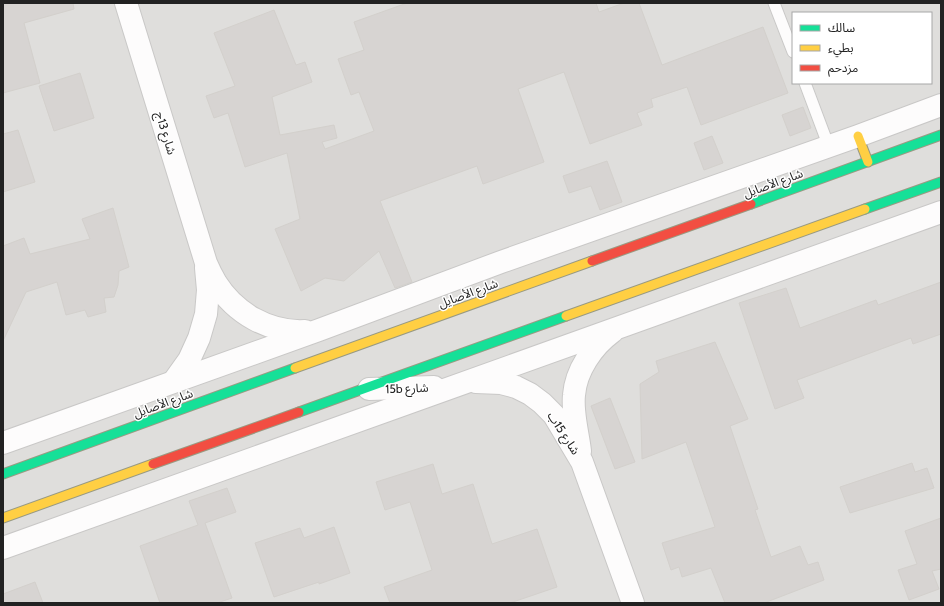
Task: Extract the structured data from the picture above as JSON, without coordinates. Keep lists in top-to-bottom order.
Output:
{
  "streets": {
    "street": [
      "شارع 13ج",
      "شارع الأصايل",
      "15b شارع",
      "شارع 15ب"
    ]
  },
  "crossings": [
    ["15b شارع", "شارع 15ب"]
  ],
  "legend": ["سالك", "بطيء", "مزدحم"]
}
